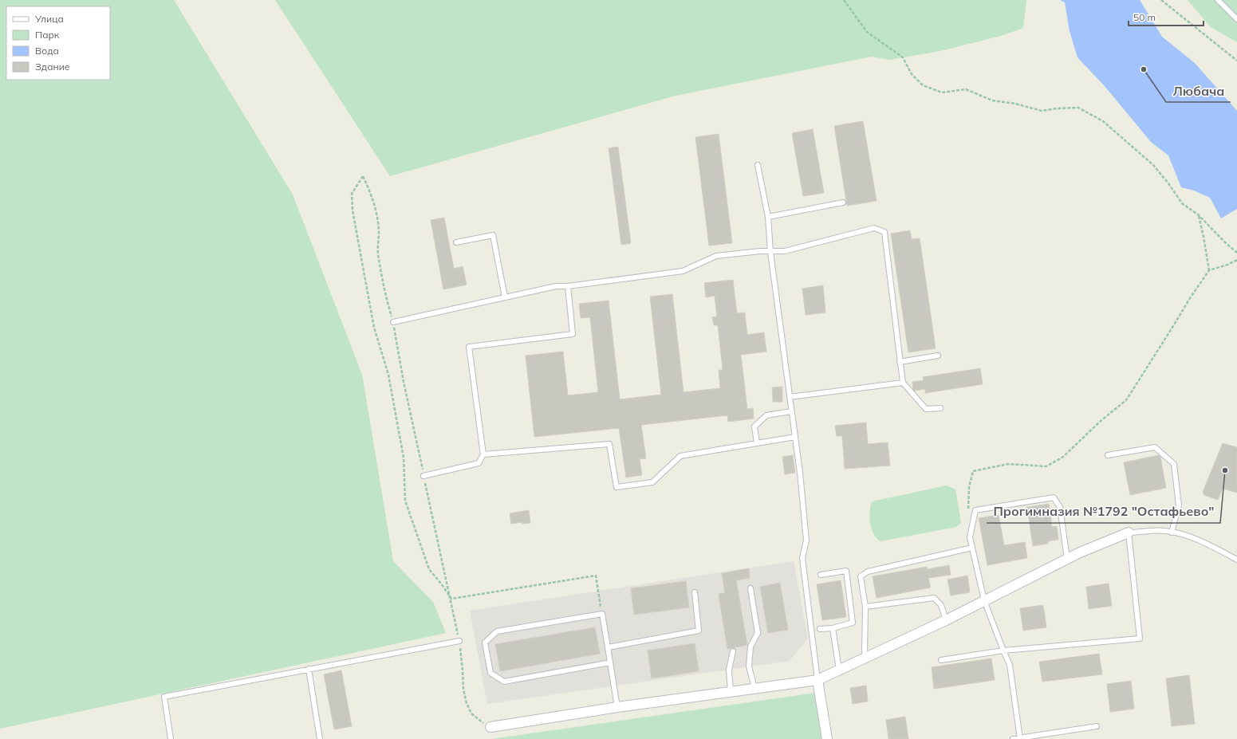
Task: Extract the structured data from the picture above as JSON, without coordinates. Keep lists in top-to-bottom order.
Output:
{
  "places": ["Любача", "Прогимназия №1792 \"Остафьево\""],
  "legend": [
    "Улица",
    "Парк",
    "Вода",
    "Здание"
  ],
  "scale_bar": "50 m"
}
